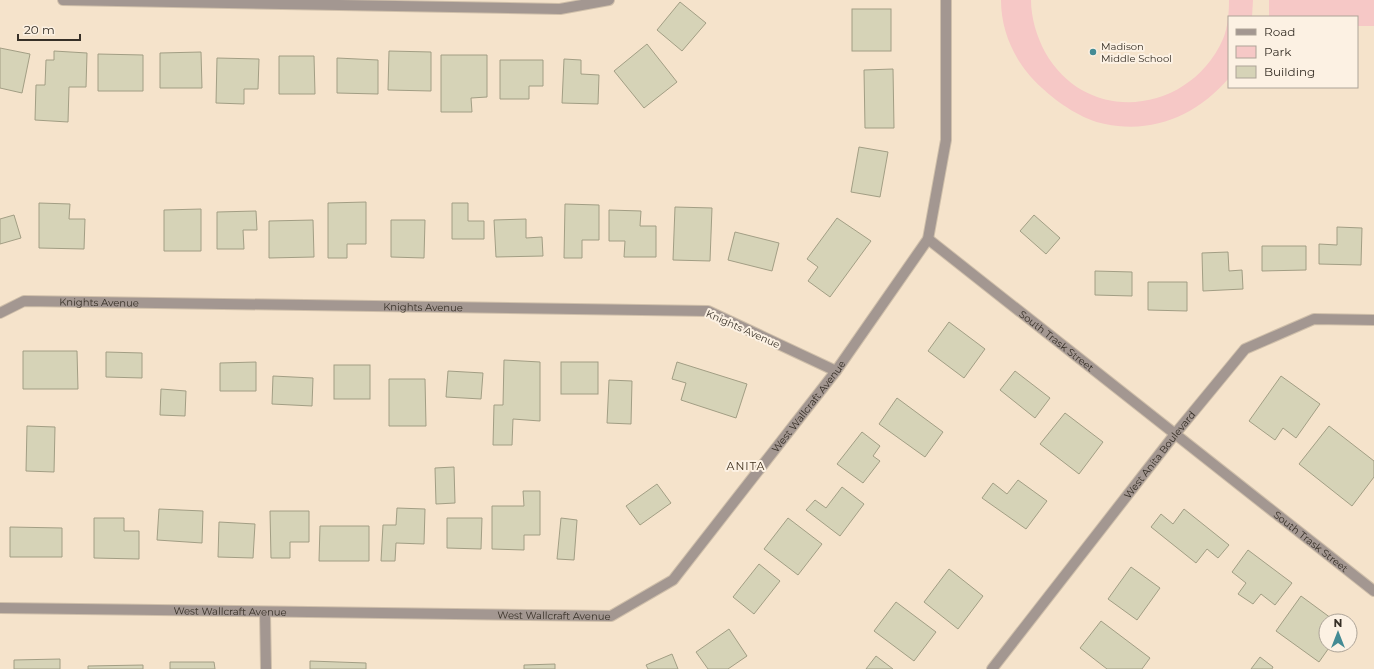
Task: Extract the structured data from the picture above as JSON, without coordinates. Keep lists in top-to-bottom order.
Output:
{
  "streets": {
    "street": [
      "Knights Avenue",
      "South Trask Street",
      "West Wallcraft Avenue",
      "West Anita Boulevard"
    ]
  },
  "crossings": [
    ["Knights Avenue", "West Wallcraft Avenue"],
    ["South Trask Street", "West Wallcraft Avenue"],
    ["South Trask Street", "West Anita Boulevard"]
  ],
  "districts": ["ANITA"],
  "places": ["Madison Middle School"],
  "legend": ["Road", "Park", "Building"],
  "scale_bar": "20 m",
  "north": "top"
}
